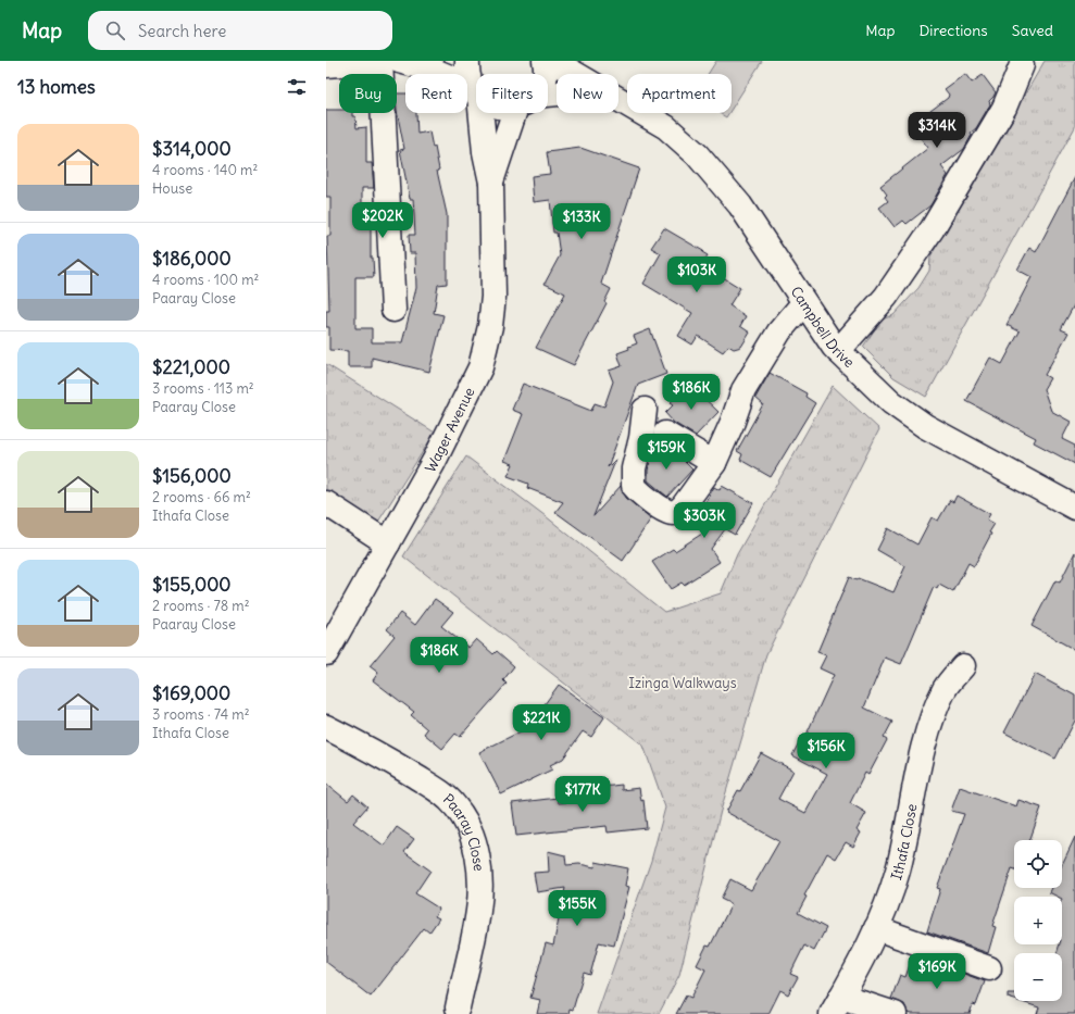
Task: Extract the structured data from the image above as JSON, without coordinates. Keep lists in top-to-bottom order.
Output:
{
  "streets": {
    "street": [
      "Campbell Drive",
      "Wager Avenue",
      "Paaray Close",
      "Ithafa Close"
    ]
  },
  "parks": ["Izinga Walkways"],
  "page": {
    "header": "Map",
    "search": "Search here",
    "nav": ["Map", "Directions", "Saved"],
    "heading": "13 homes",
    "chip": [
      "Buy",
      "Rent",
      "Filters",
      "New",
      "Apartment"
    ],
    "price": [
      "$314K",
      "$202K",
      "$133K",
      "$103K",
      "$186K",
      "$159K",
      "$303K",
      "$186K",
      "$221K",
      "$156K",
      "$177K",
      "$155K",
      "$169K"
    ],
    "list": [
      {
        "name": "$314,000",
        "note": "4 rooms · 140 m² · House"
      },
      {
        "name": "$186,000",
        "note": "4 rooms · 100 m² · Paaray Close"
      },
      {
        "name": "$221,000",
        "note": "3 rooms · 113 m² · Paaray Close"
      },
      {
        "name": "$156,000",
        "note": "2 rooms · 66 m² · Ithafa Close"
      },
      {
        "name": "$155,000",
        "note": "2 rooms · 78 m² · Paaray Close"
      },
      {
        "name": "$169,000",
        "note": "3 rooms · 74 m² · Ithafa Close"
      }
    ],
    "map_buttons": ["+", "−"]
  }
}
